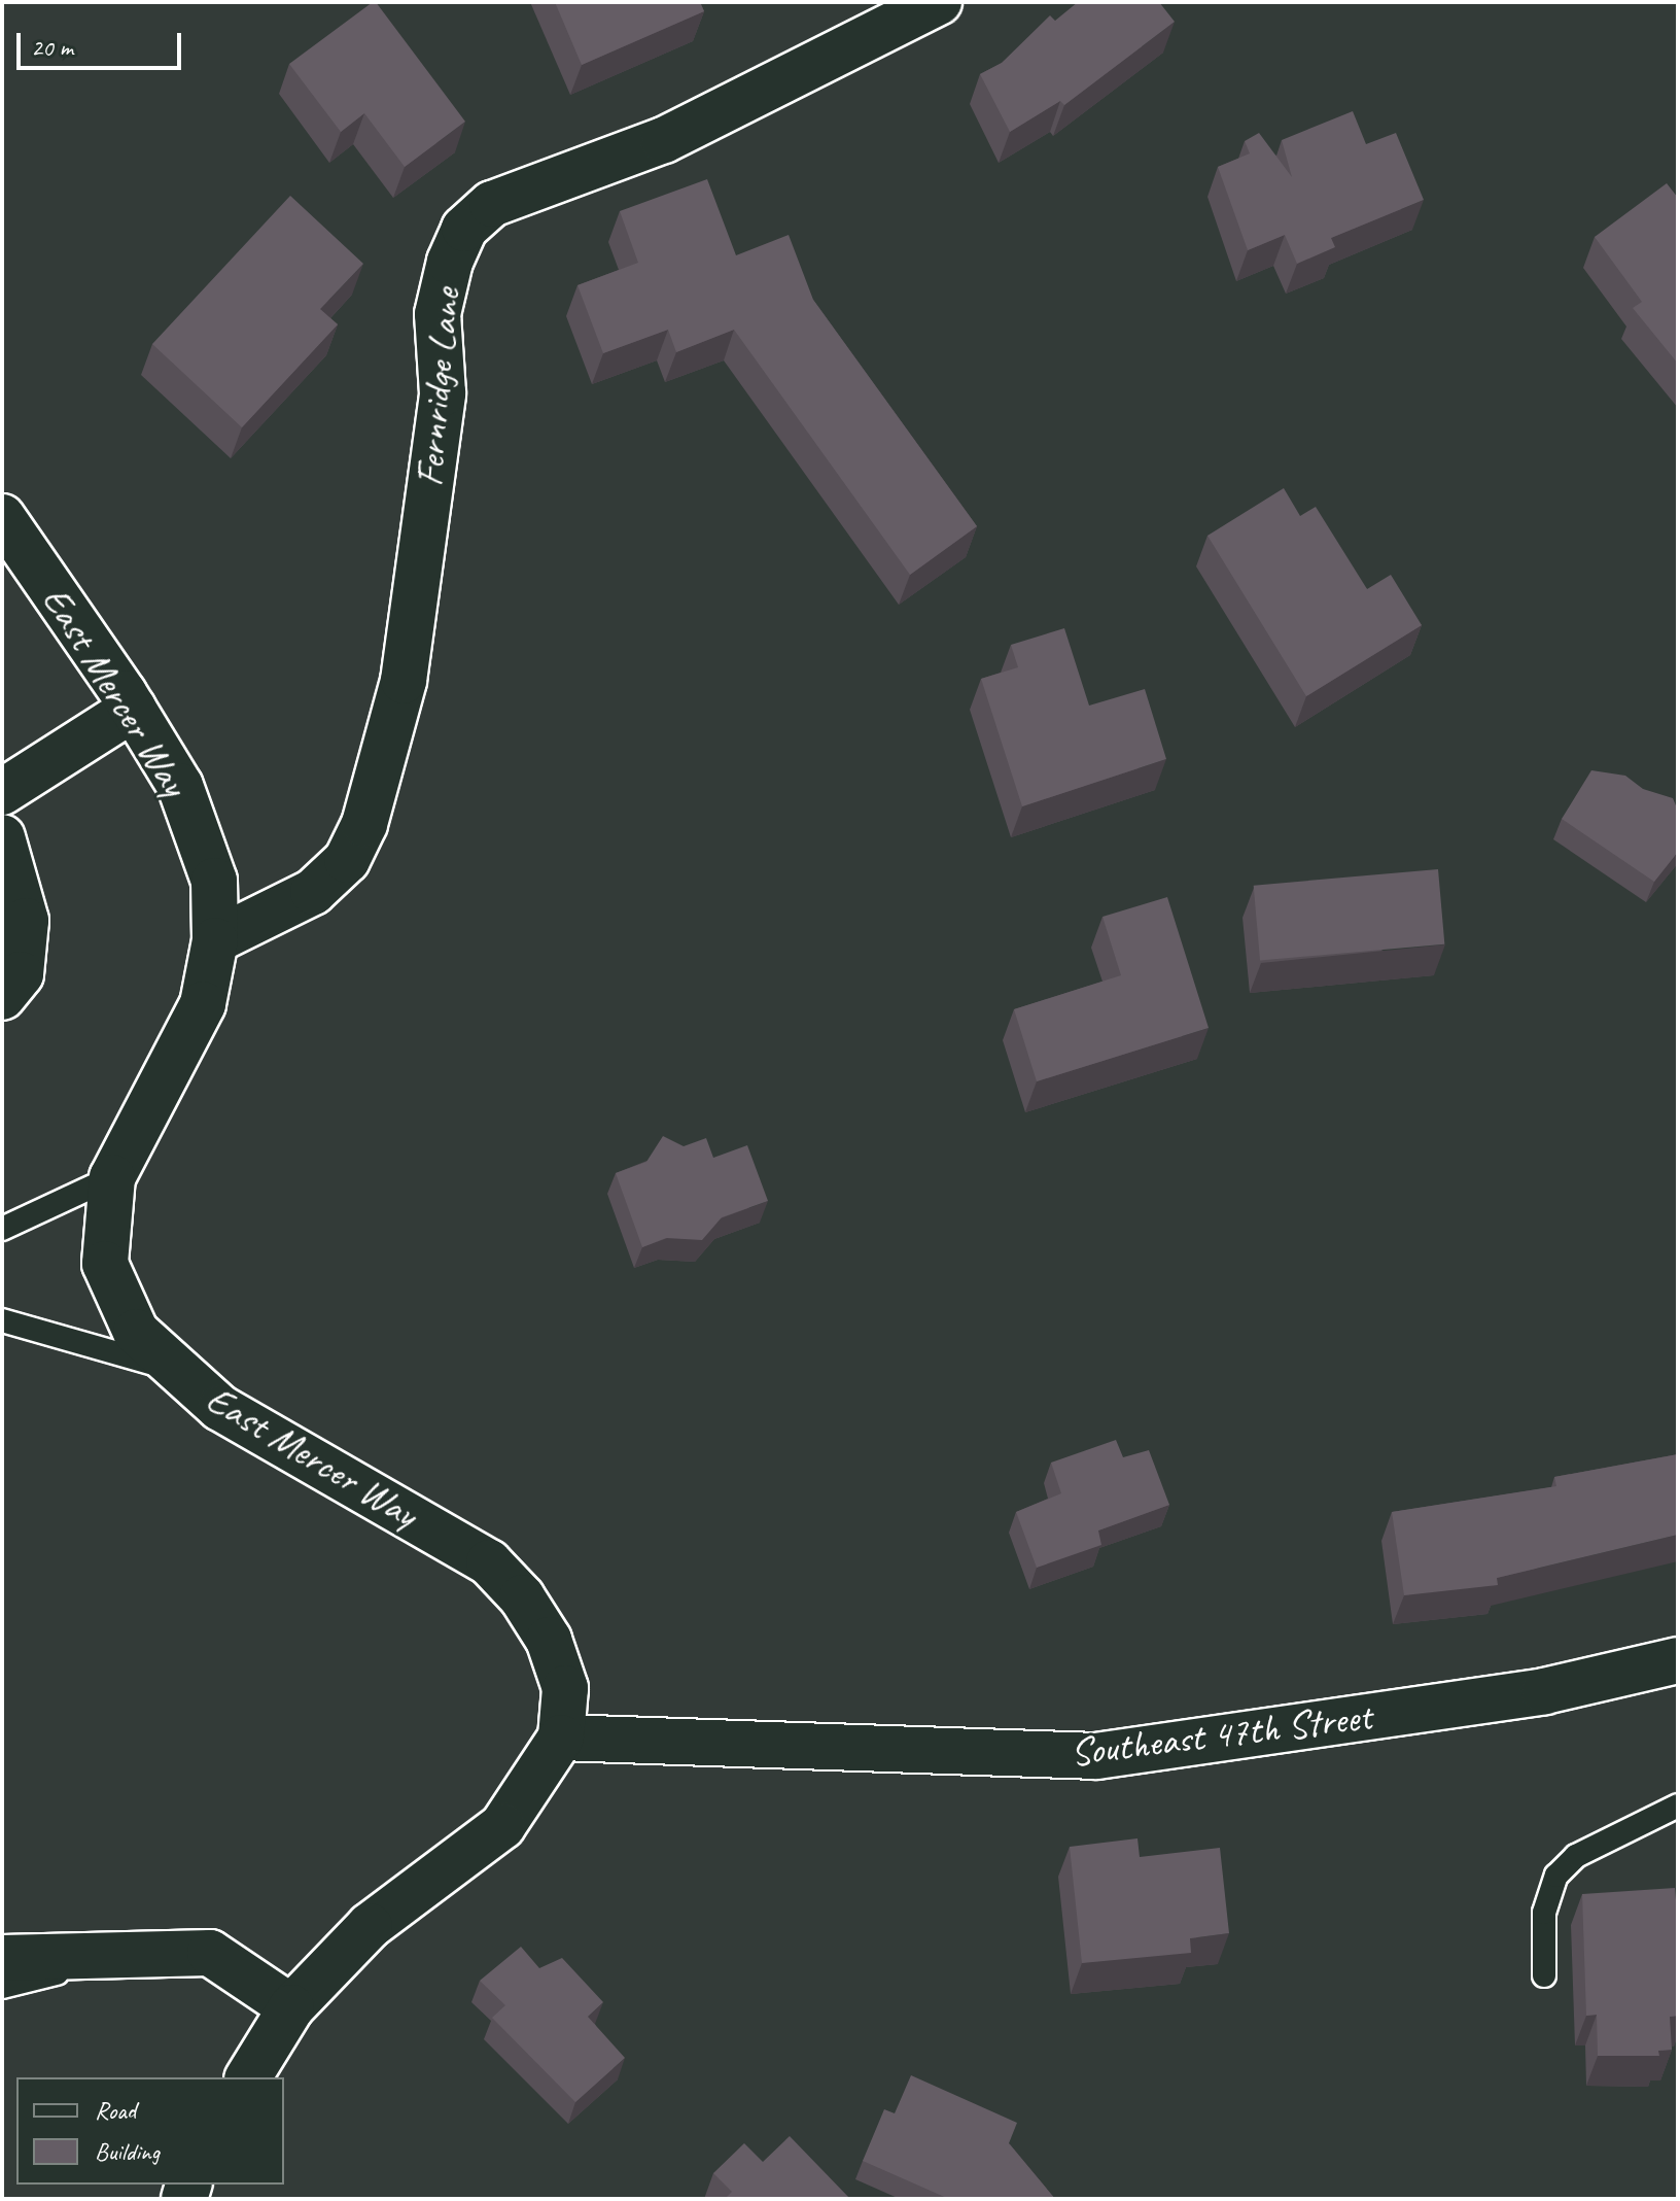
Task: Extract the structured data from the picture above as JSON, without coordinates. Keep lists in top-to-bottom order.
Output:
{
  "streets": {
    "street": ["Fernridge Lane", "East Mercer Way", "Southeast 47th Street"]
  },
  "crossings": [
    ["Fernridge Lane", "East Mercer Way"],
    ["East Mercer Way", "Southeast 47th Street"]
  ],
  "legend": ["Road", "Building"],
  "scale_bar": "20 m"
}
